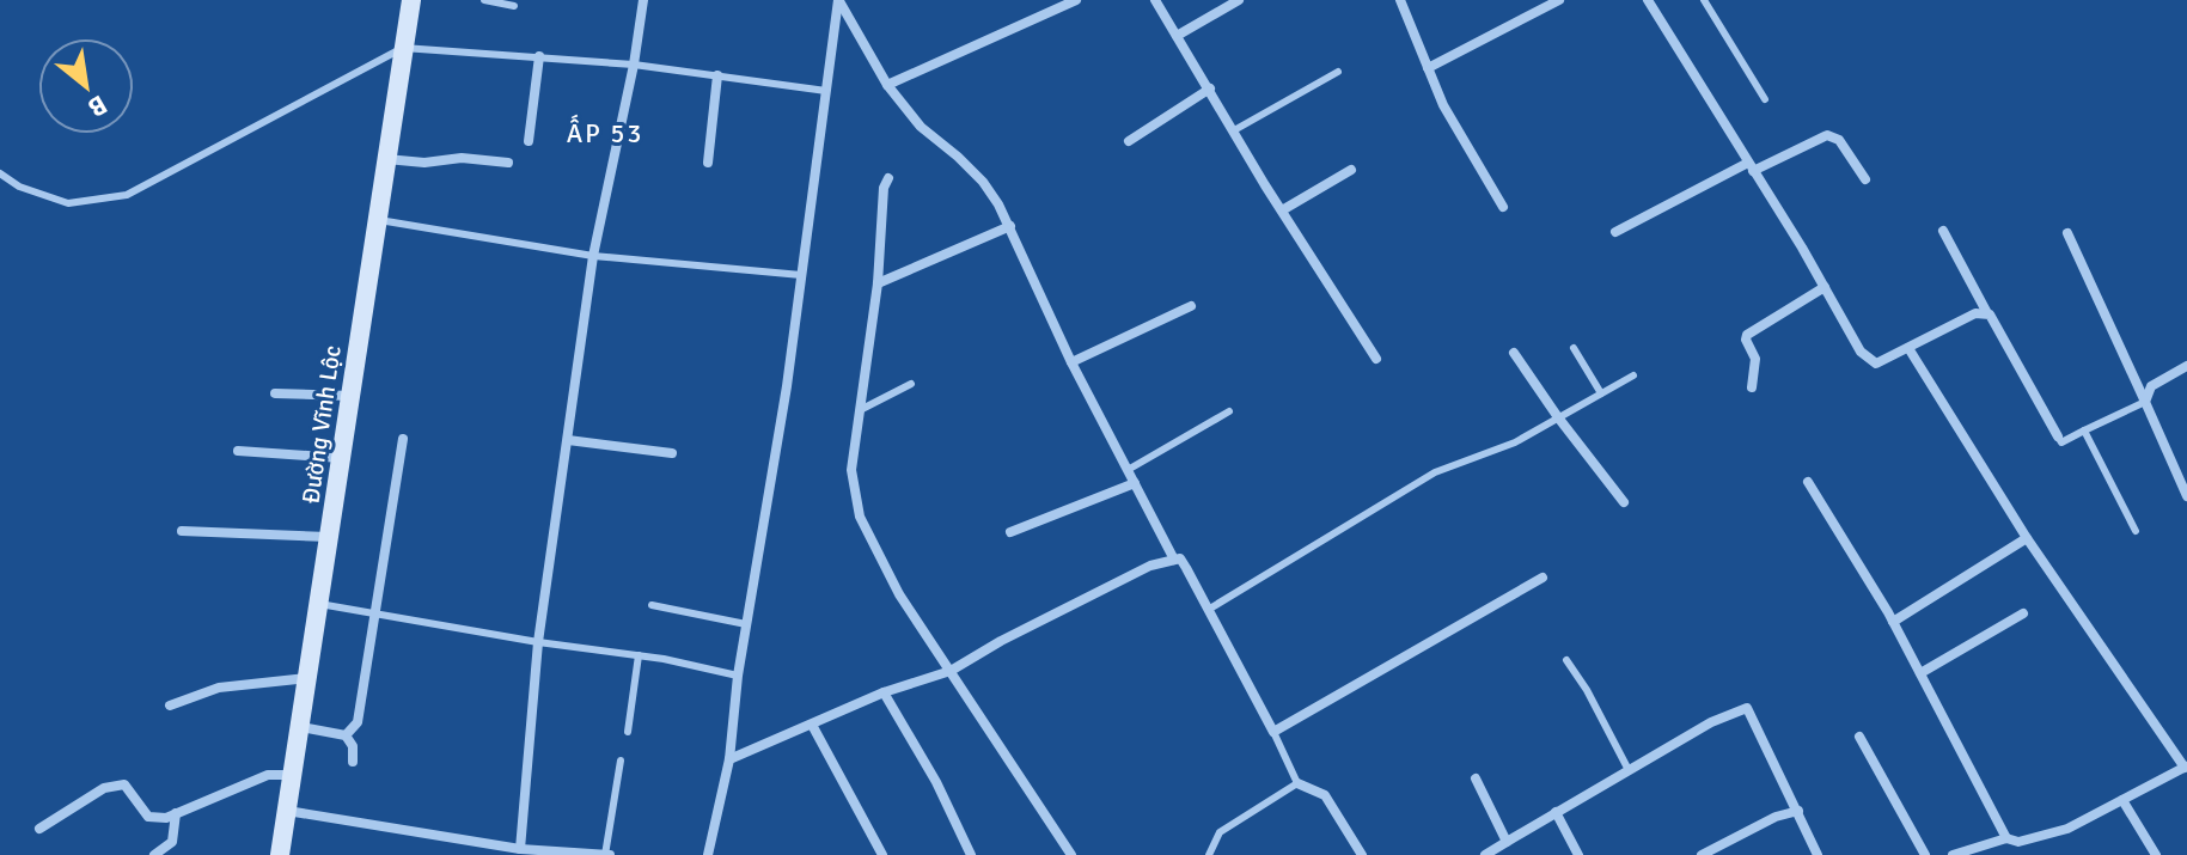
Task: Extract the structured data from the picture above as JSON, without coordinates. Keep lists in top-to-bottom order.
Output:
{
  "streets": {
    "main road": ["Đường Vĩnh Lộc"]
  },
  "districts": ["ẤP 53"],
  "north": "bottom right"
}
